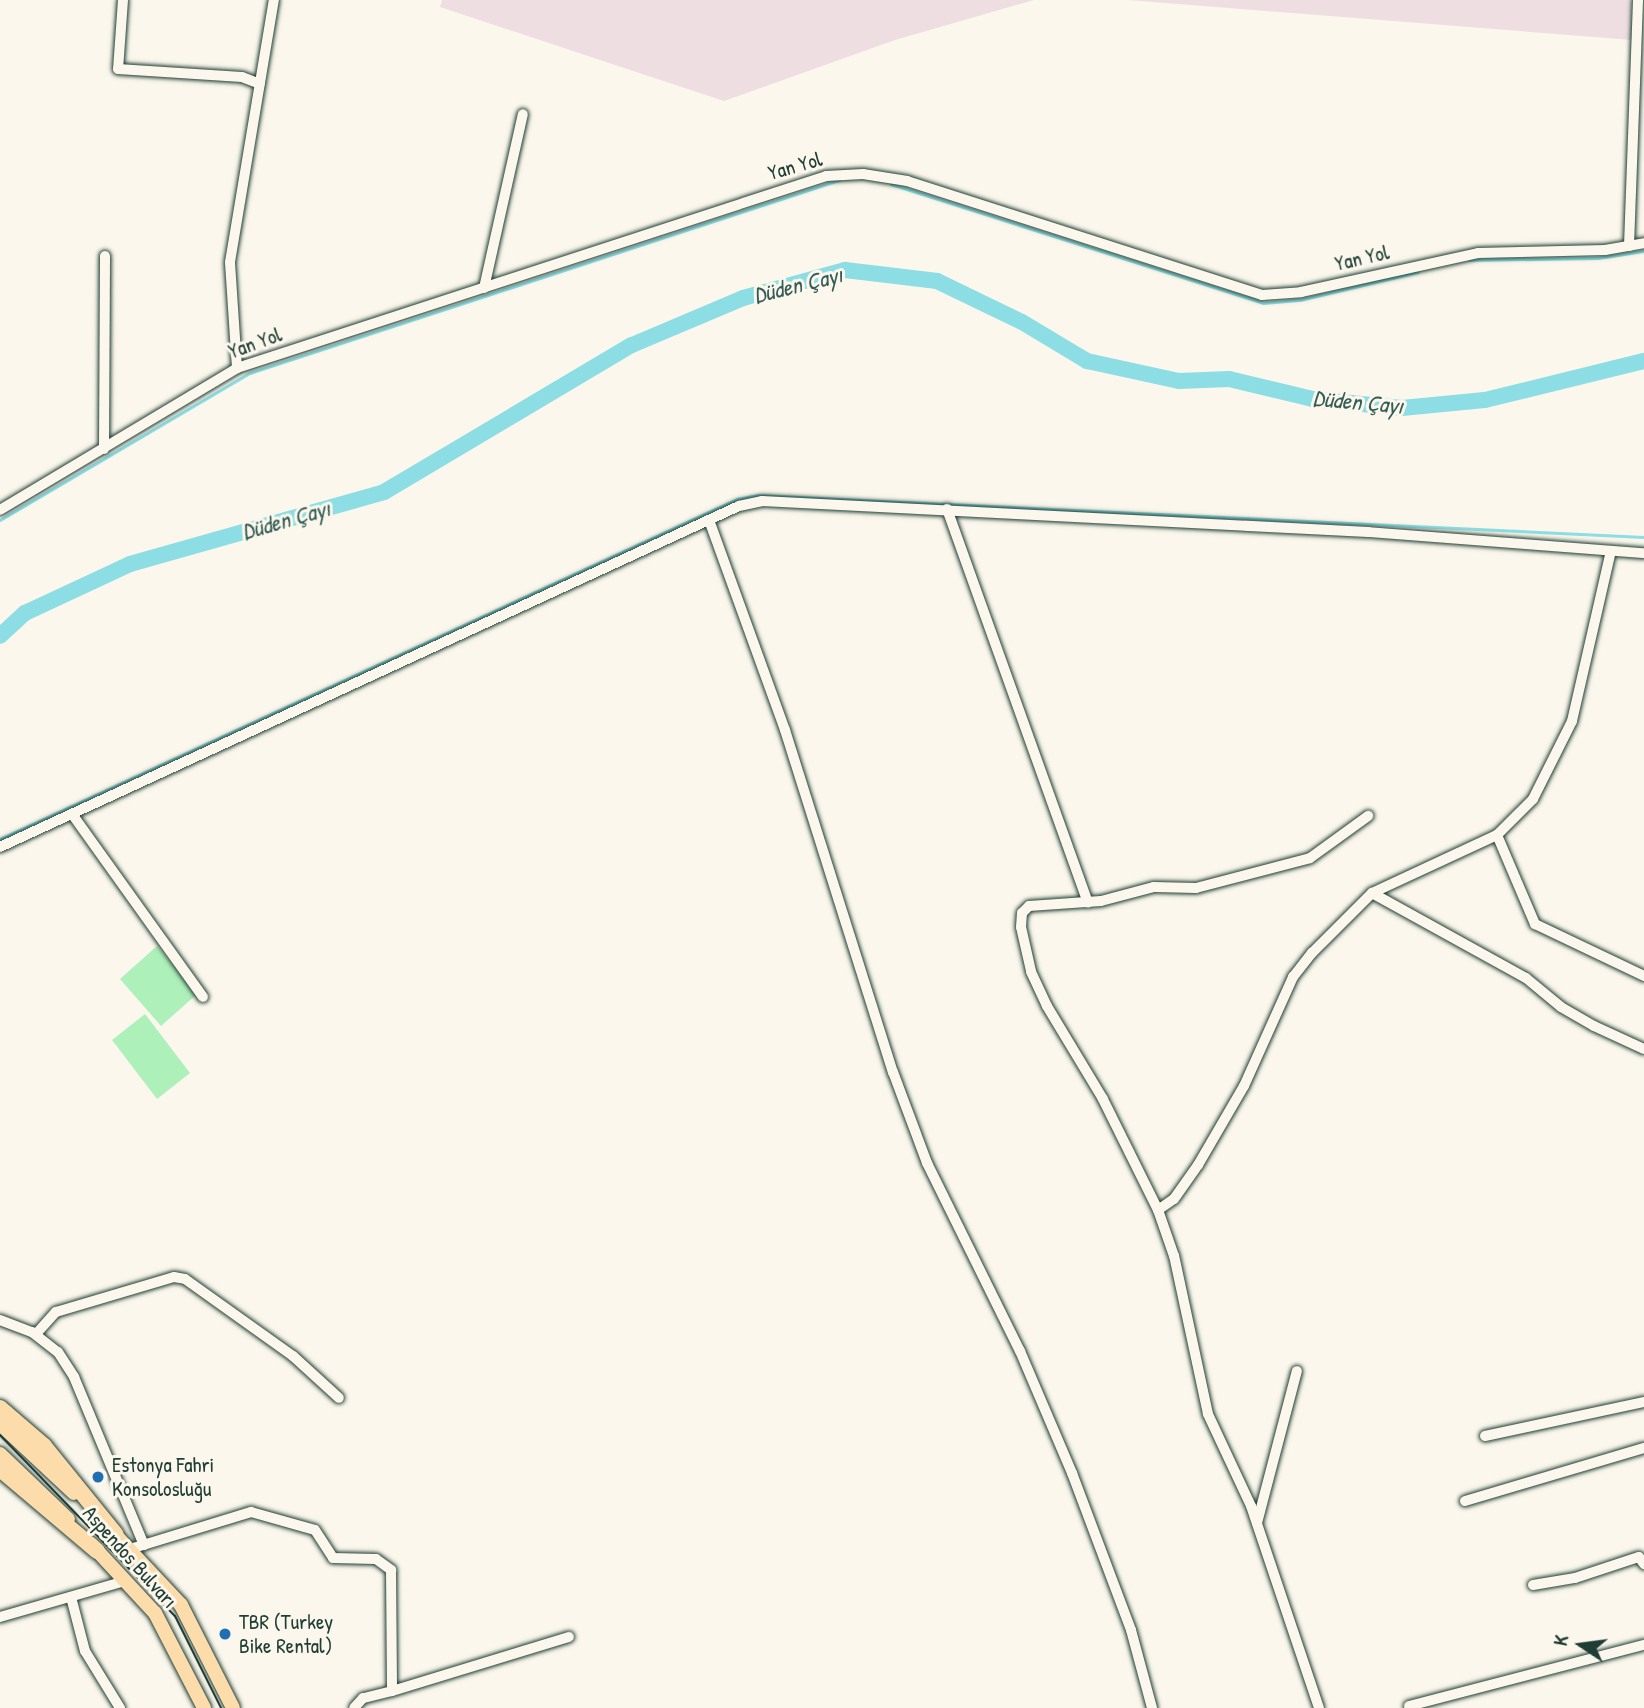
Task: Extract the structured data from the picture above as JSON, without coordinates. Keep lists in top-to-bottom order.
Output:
{
  "streets": {
    "main road": ["Aspendos Bulvarı"],
    "street": ["Yan Yol"]
  },
  "water": ["Düden Çayı"],
  "places": ["Estonya Fahri Konsolosluğu", "TBR (Turkey Bike Rental)"],
  "north": "left"
}
